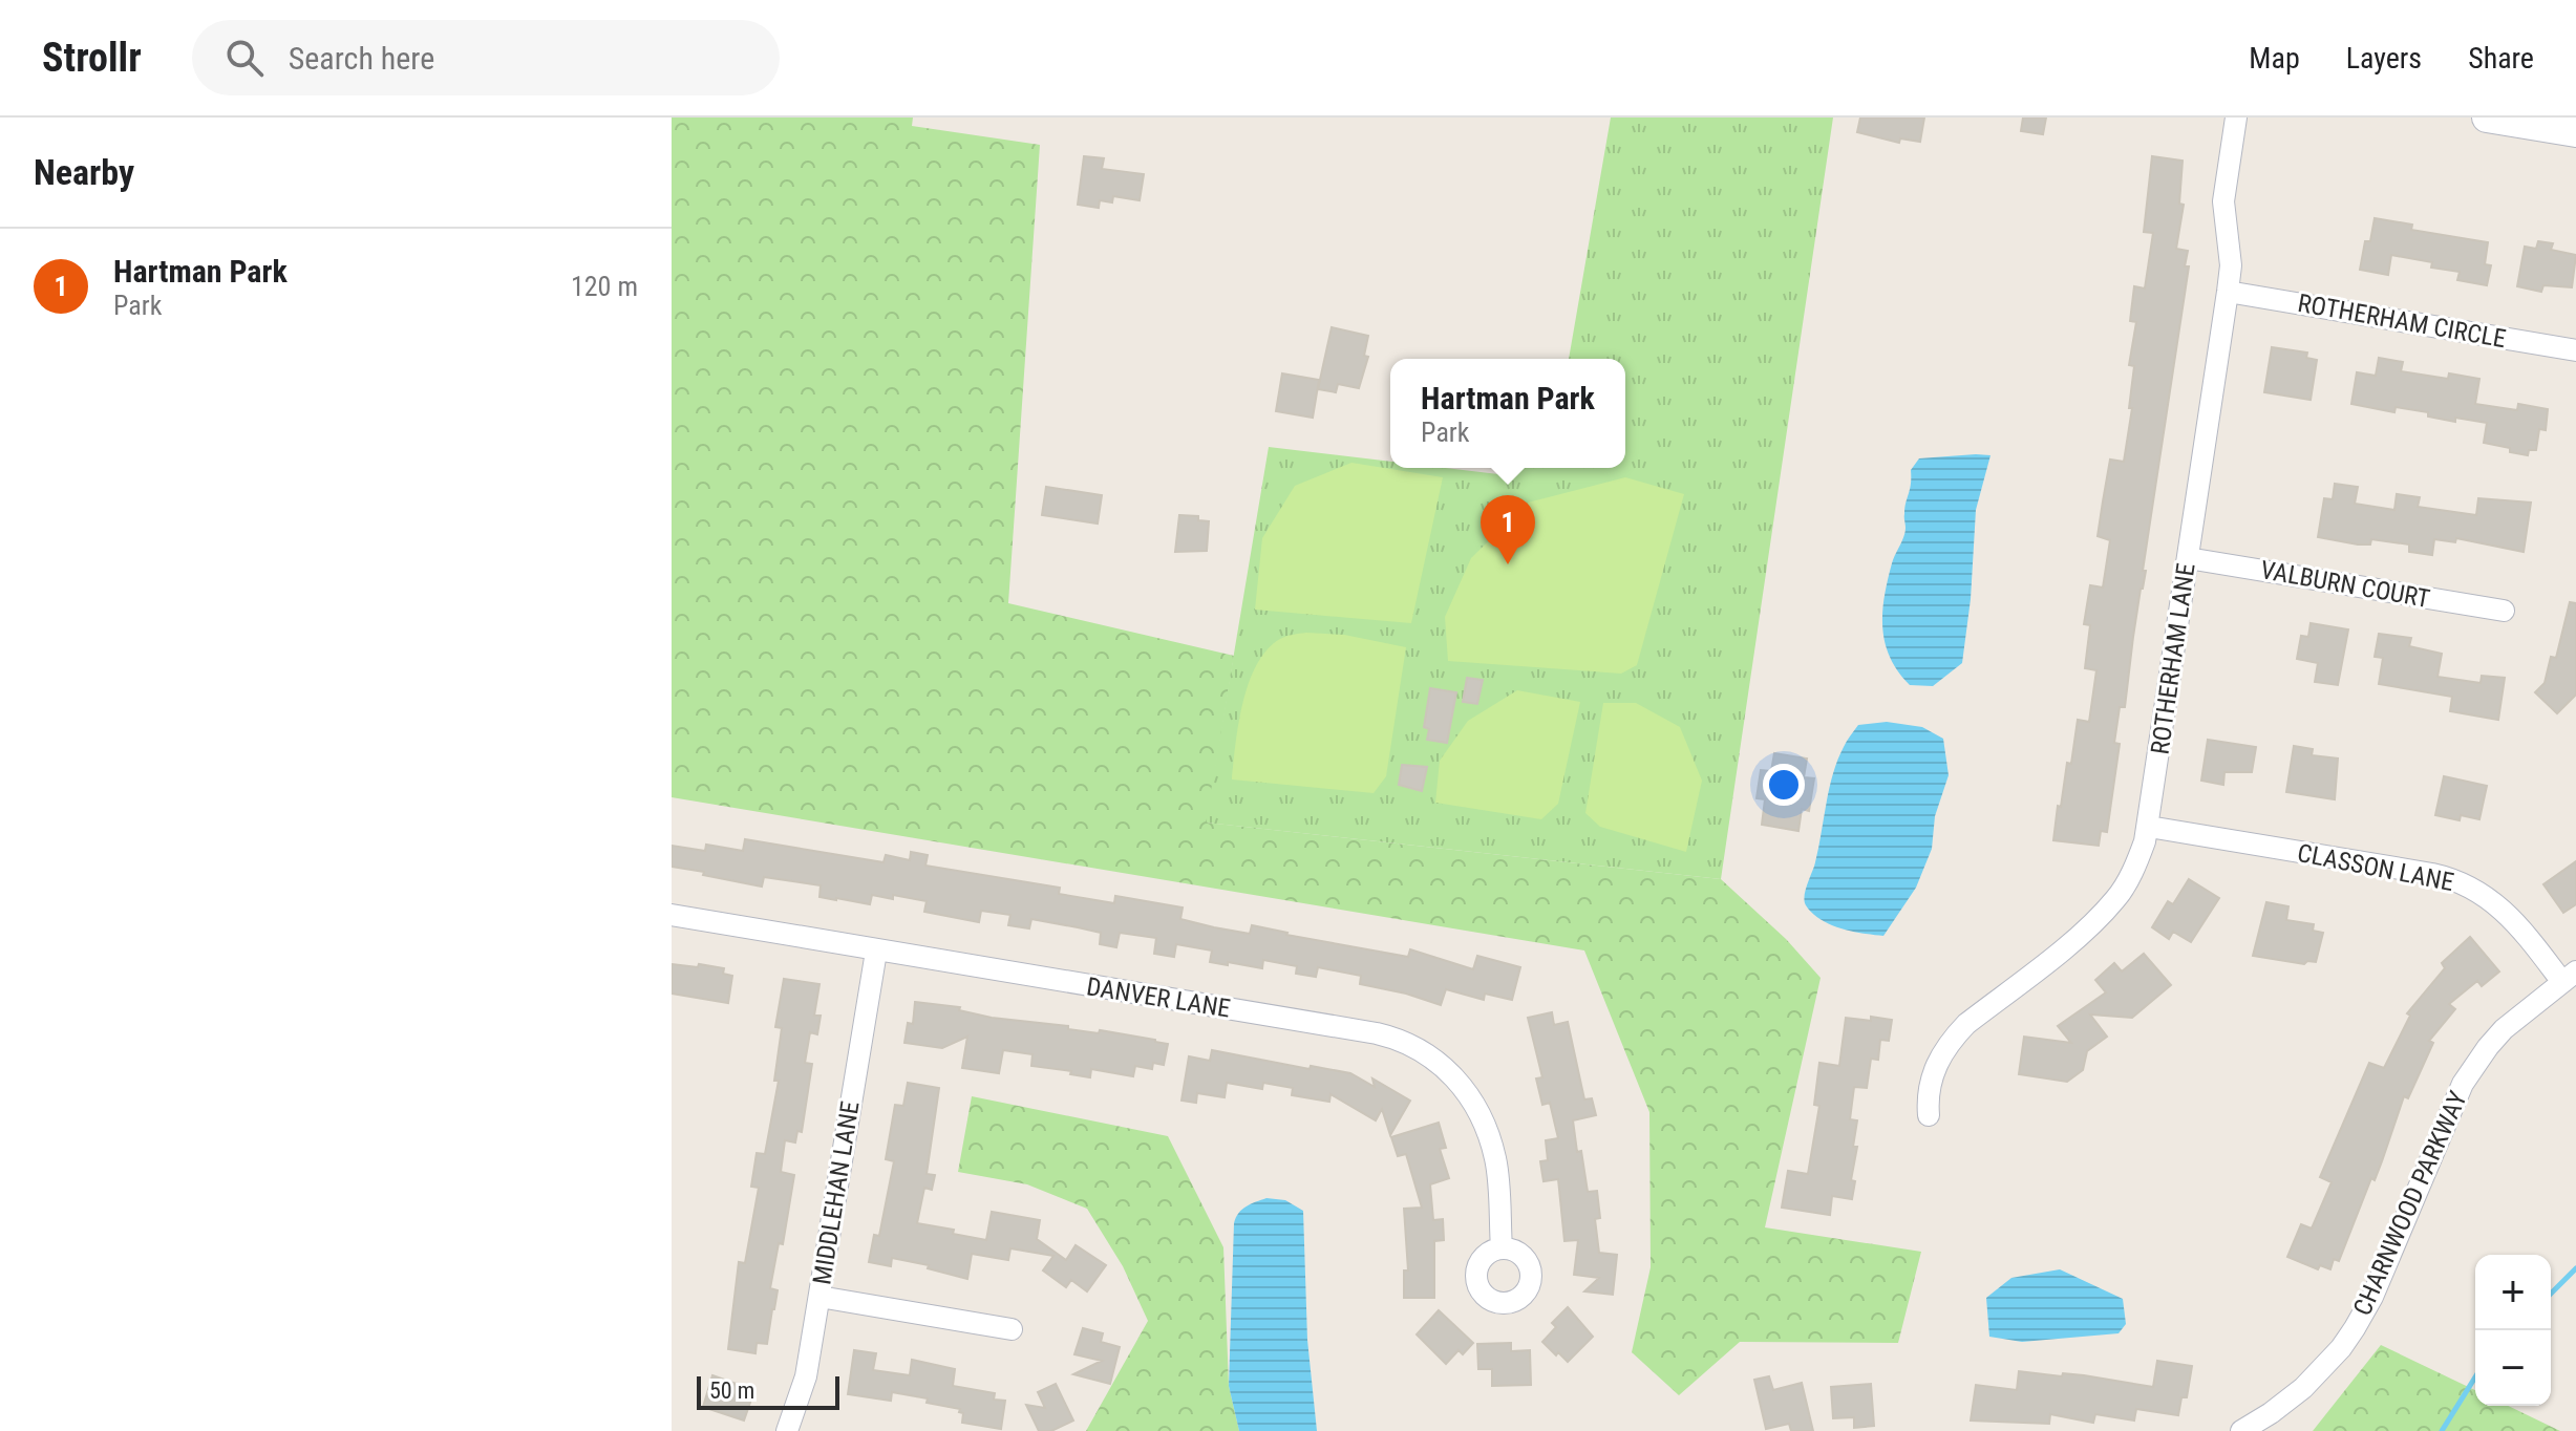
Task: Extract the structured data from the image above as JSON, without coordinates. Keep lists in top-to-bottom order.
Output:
{
  "streets": {
    "street": [
      "ROTHERHAM CIRCLE",
      "VALBURN COURT",
      "ROTHERHAM LANE",
      "CLASSON LANE",
      "DANVER LANE",
      "MIDDLEHAN LANE",
      "CHARNWOOD PARKWAY"
    ]
  },
  "crossings": [
    ["ROTHERHAM CIRCLE", "ROTHERHAM LANE"],
    ["VALBURN COURT", "ROTHERHAM LANE"],
    ["ROTHERHAM LANE", "CLASSON LANE"],
    ["CLASSON LANE", "CHARNWOOD PARKWAY"],
    ["DANVER LANE", "MIDDLEHAN LANE"]
  ],
  "scale_bar": "50 m",
  "page": {
    "header": "Strollr",
    "search": "Search here",
    "nav": ["Map", "Layers", "Share"],
    "heading": "Nearby",
    "list": [
      {
        "mark": "1",
        "name": "Hartman Park",
        "note": "Park",
        "value": "120 m"
      }
    ],
    "popup": ["Hartman Park", "Park"],
    "pins": "1",
    "map_buttons": ["+", "−"],
    "scale": "50 m"
  }
}
